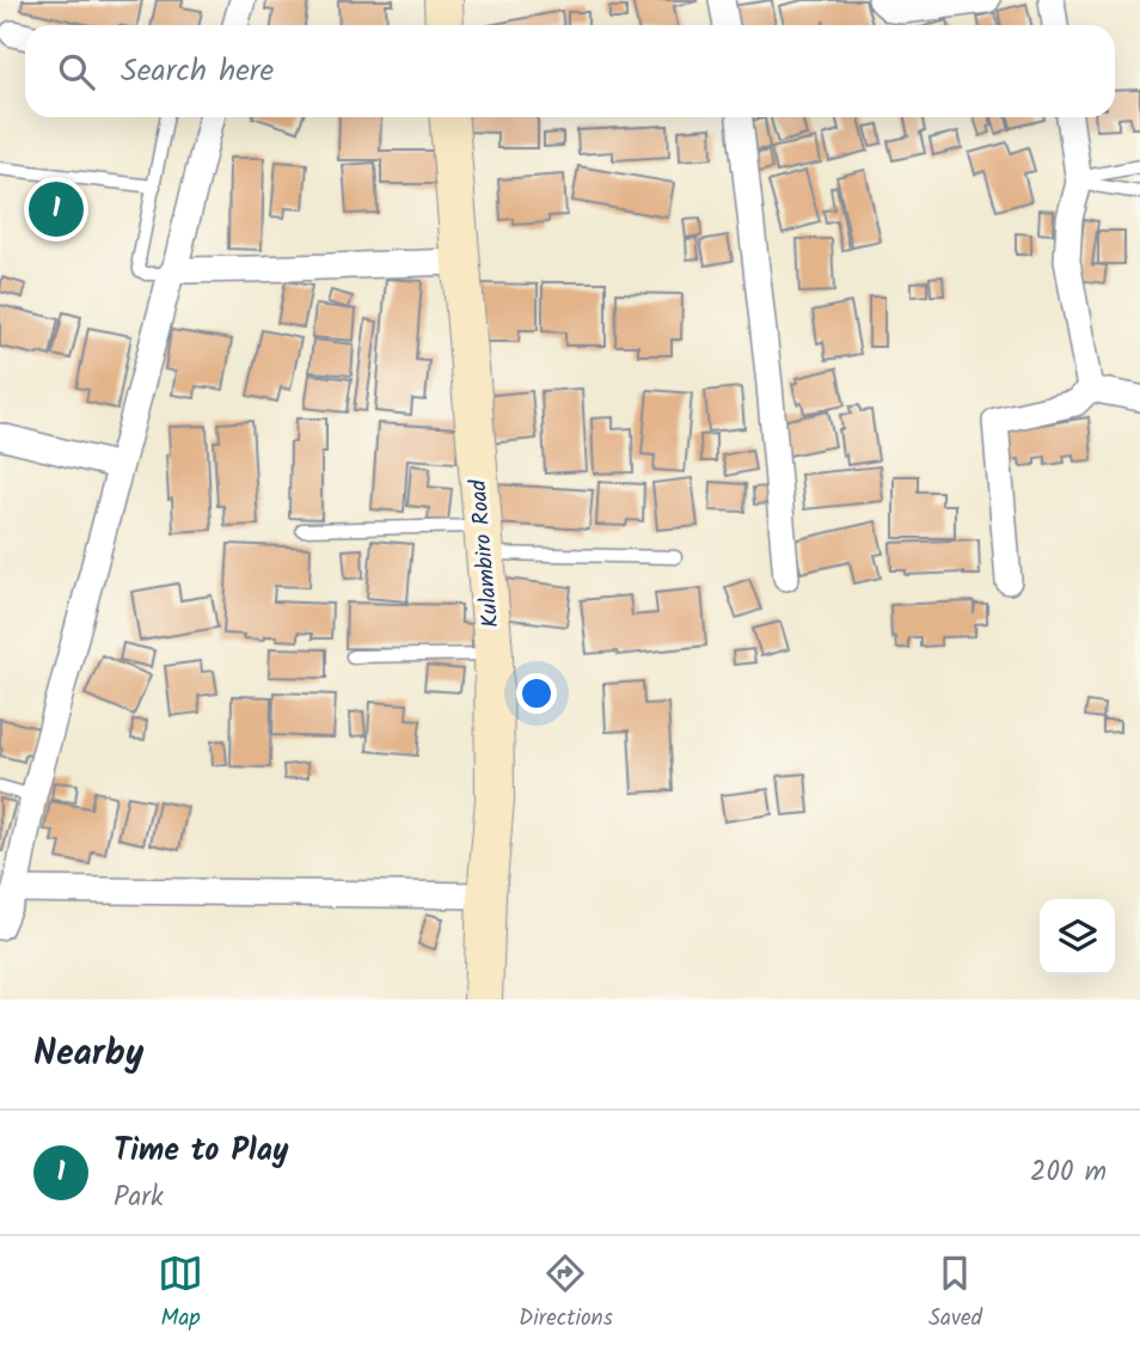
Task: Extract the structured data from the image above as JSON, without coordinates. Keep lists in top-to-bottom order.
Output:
{
  "streets": {
    "street": ["Kulambiro Road"]
  },
  "page": {
    "search": "Search here",
    "pins": "1",
    "heading": "Nearby",
    "list": [
      {
        "mark": "1",
        "name": "Time to Play",
        "note": "Park",
        "value": "200 m"
      }
    ],
    "nav": ["Map", "Directions", "Saved"]
  }
}
